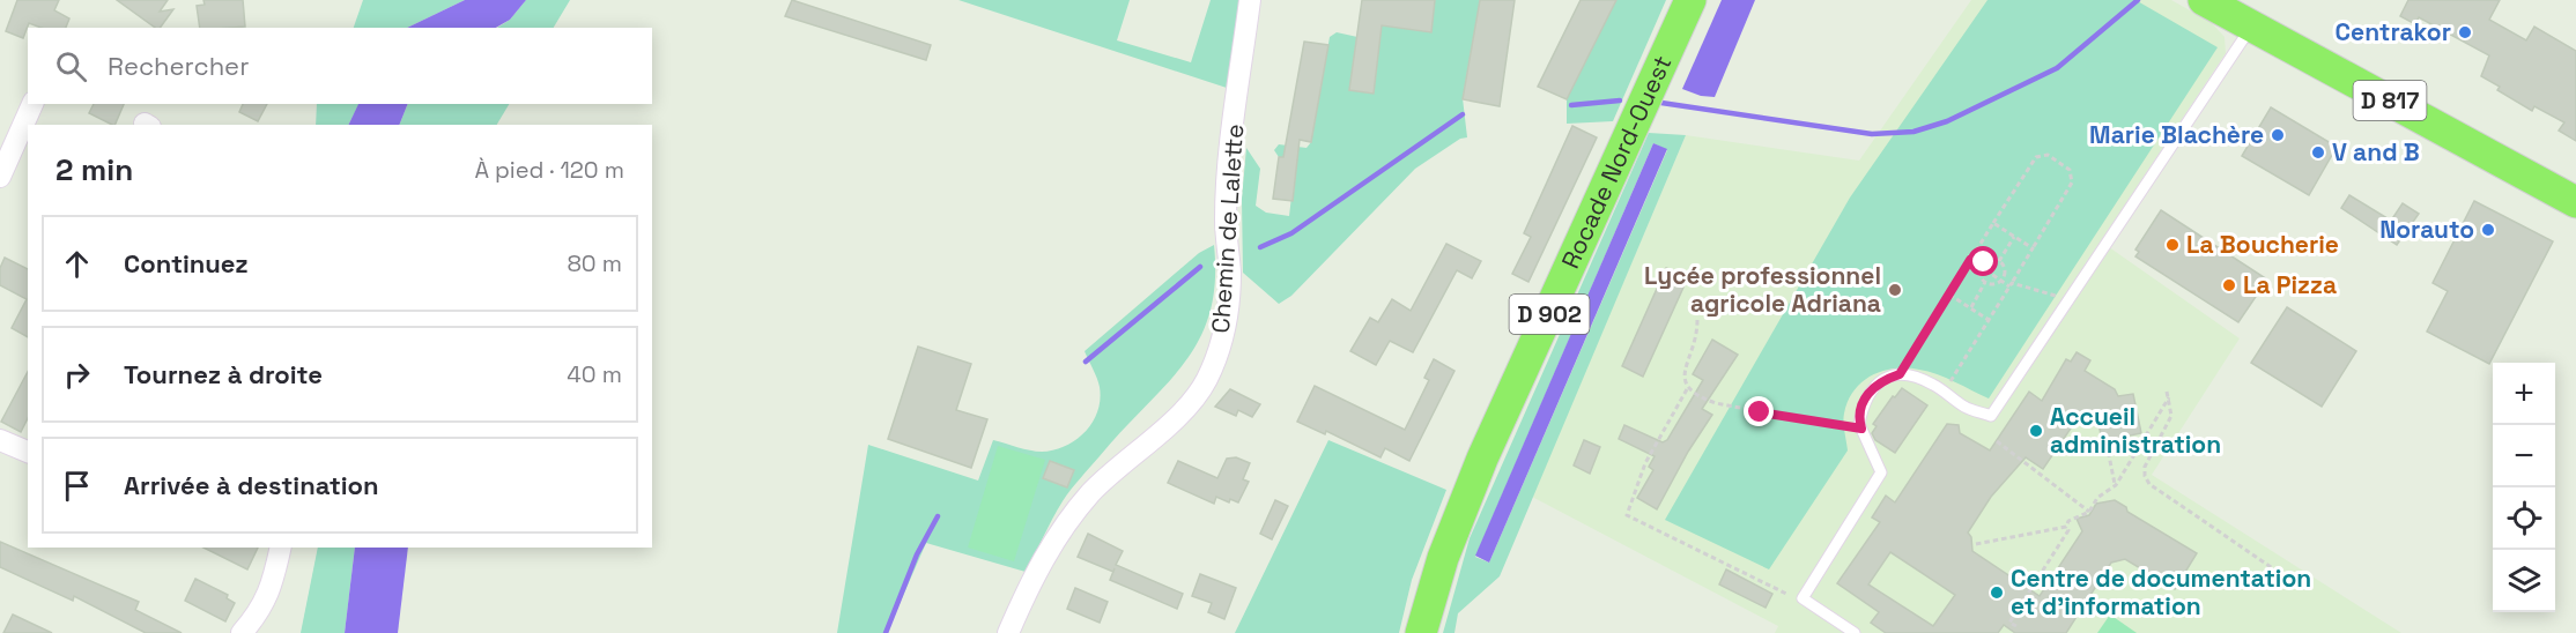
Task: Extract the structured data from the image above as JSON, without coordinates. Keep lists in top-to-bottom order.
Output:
{
  "streets": {
    "main road": ["D 817", "Rocade Nord-Ouest", "D 902"],
    "street": ["Chemin de Lalette"]
  },
  "places": [
    "Centrakor",
    "Marie Blachère",
    "V and B",
    "Norauto",
    "La Boucherie",
    "La Pizza",
    "Lycée professionnel agricole Adriana",
    "Accueil administration",
    "Centre de documentation et d’information"
  ],
  "page": {
    "search": "Rechercher",
    "heading": ["2 min", "À pied · 120 m"],
    "list": [
      ["Continuez", "80 m"],
      ["Tournez à droite", "40 m"],
      "Arrivée à destination"
    ],
    "map_buttons": ["+", "−"]
  }
}
